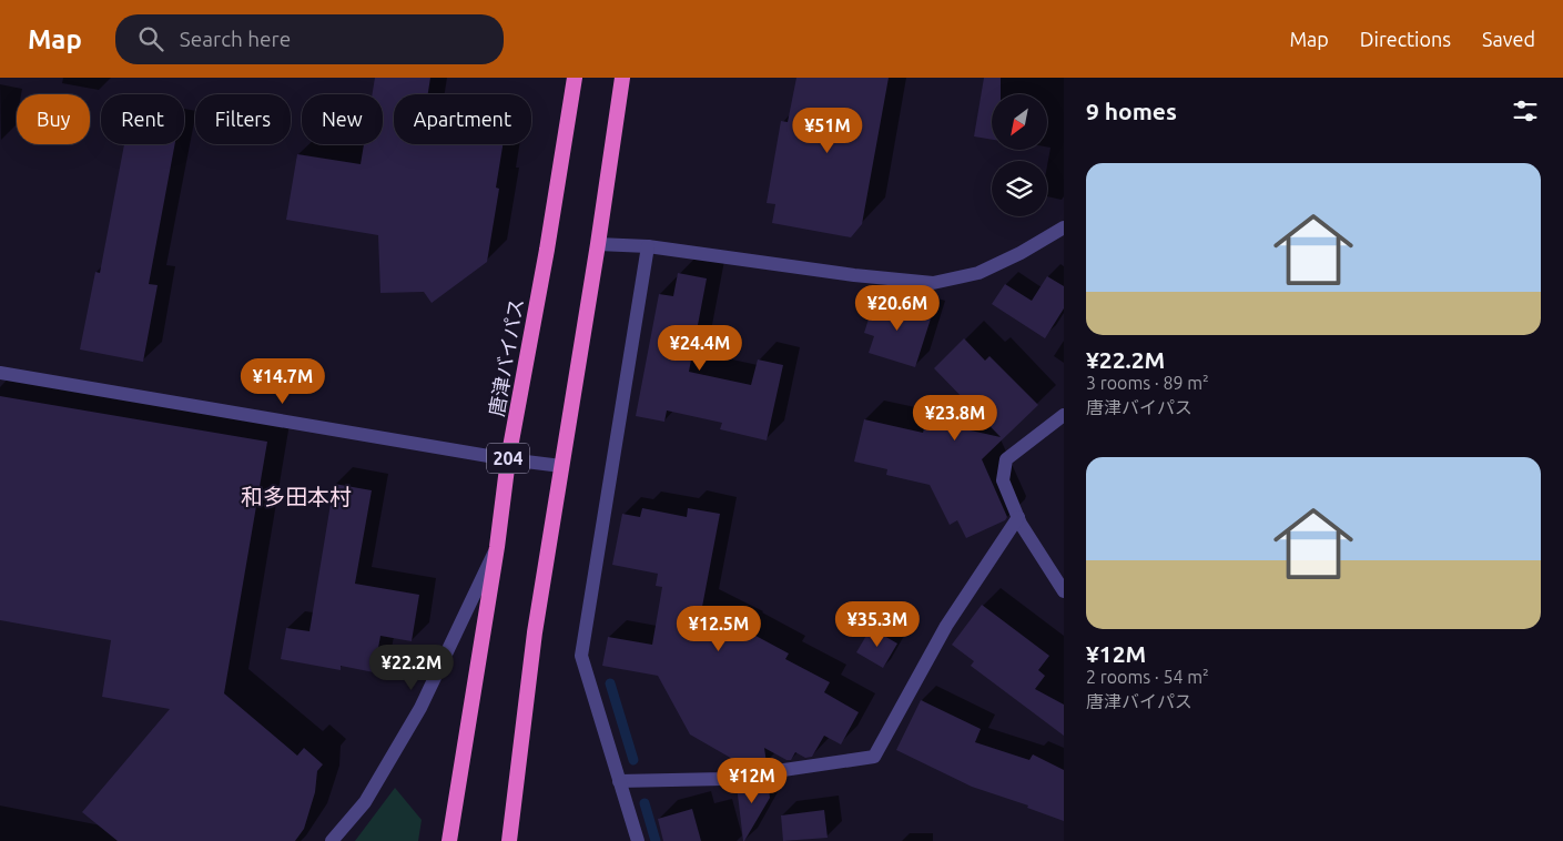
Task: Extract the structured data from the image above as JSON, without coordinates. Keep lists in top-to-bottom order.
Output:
{
  "streets": {
    "highway": ["唐津バイパス", "204"]
  },
  "districts": ["和多田本村"],
  "north": "bottom left",
  "page": {
    "header": "Map",
    "search": "Search here",
    "nav": ["Map", "Directions", "Saved"],
    "heading": "9 homes",
    "chip": [
      "Buy",
      "Rent",
      "Filters",
      "New",
      "Apartment"
    ],
    "price": [
      "¥51M",
      "¥20.6M",
      "¥24.4M",
      "¥14.7M",
      "¥23.8M",
      "¥35.3M",
      "¥12.5M",
      "¥22.2M",
      "¥12M"
    ],
    "list": [
      {
        "name": "¥22.2M",
        "note": "3 rooms · 89 m² · 唐津バイパス"
      },
      {
        "name": "¥12M",
        "note": "2 rooms · 54 m² · 唐津バイパス"
      }
    ]
  }
}
